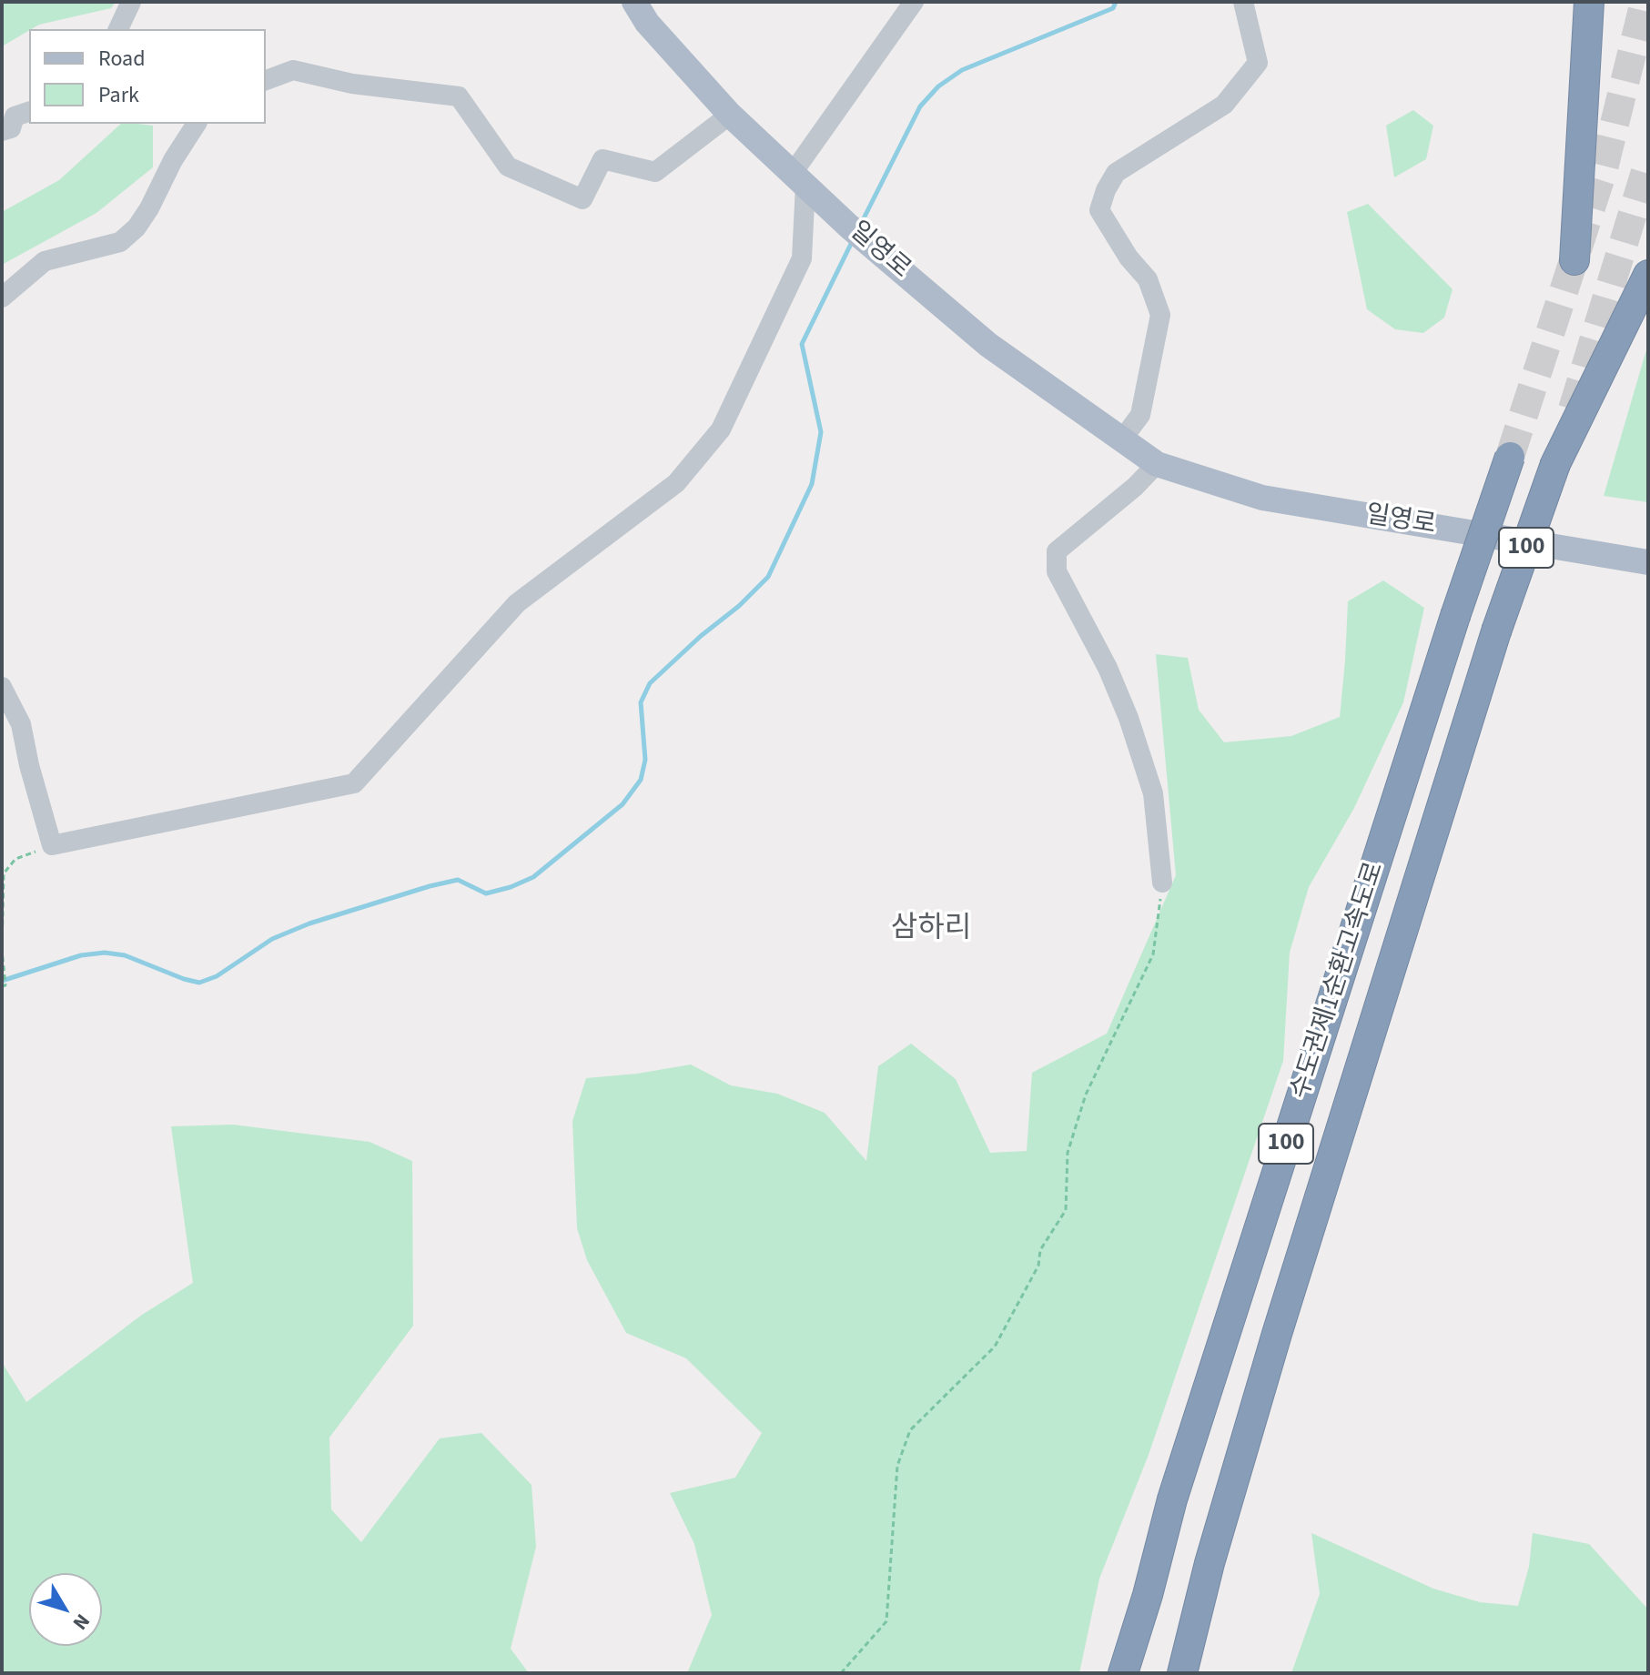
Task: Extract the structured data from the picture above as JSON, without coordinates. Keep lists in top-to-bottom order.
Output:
{
  "streets": {
    "highway": ["100", "수도권제1순환고속도로"],
    "main road": ["일영로"]
  },
  "districts": ["삼하리"],
  "legend": ["Road", "Park"],
  "north": "bottom right"
}
